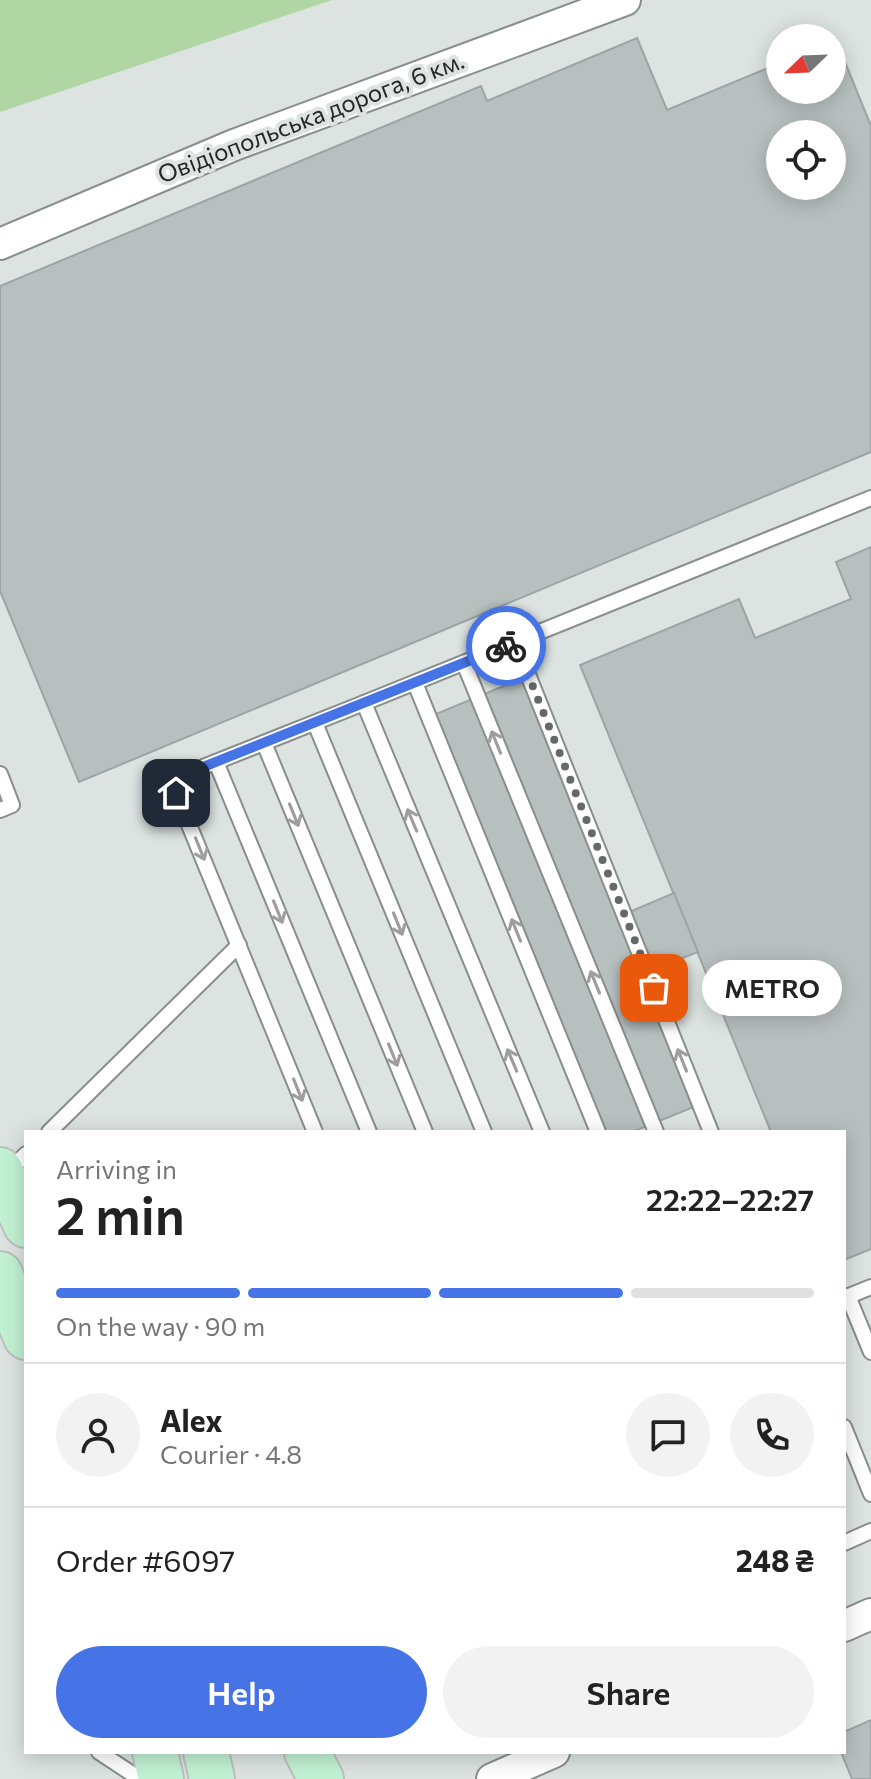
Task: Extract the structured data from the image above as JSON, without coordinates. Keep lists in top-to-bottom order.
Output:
{
  "streets": {
    "street": ["Овідіопольська дорога, 6 км."]
  },
  "places": ["METRO"],
  "north": "bottom left",
  "page": {
    "bubble": "METRO",
    "heading": ["2 min", "Arriving in", "22:22–22:27"],
    "panel": [
      "Alex",
      "Courier · 4.8",
      "Order #6097",
      "248 ₴"
    ],
    "bar": "On the way · 90 m",
    "buttons": ["Help", "Share"]
  }
}
